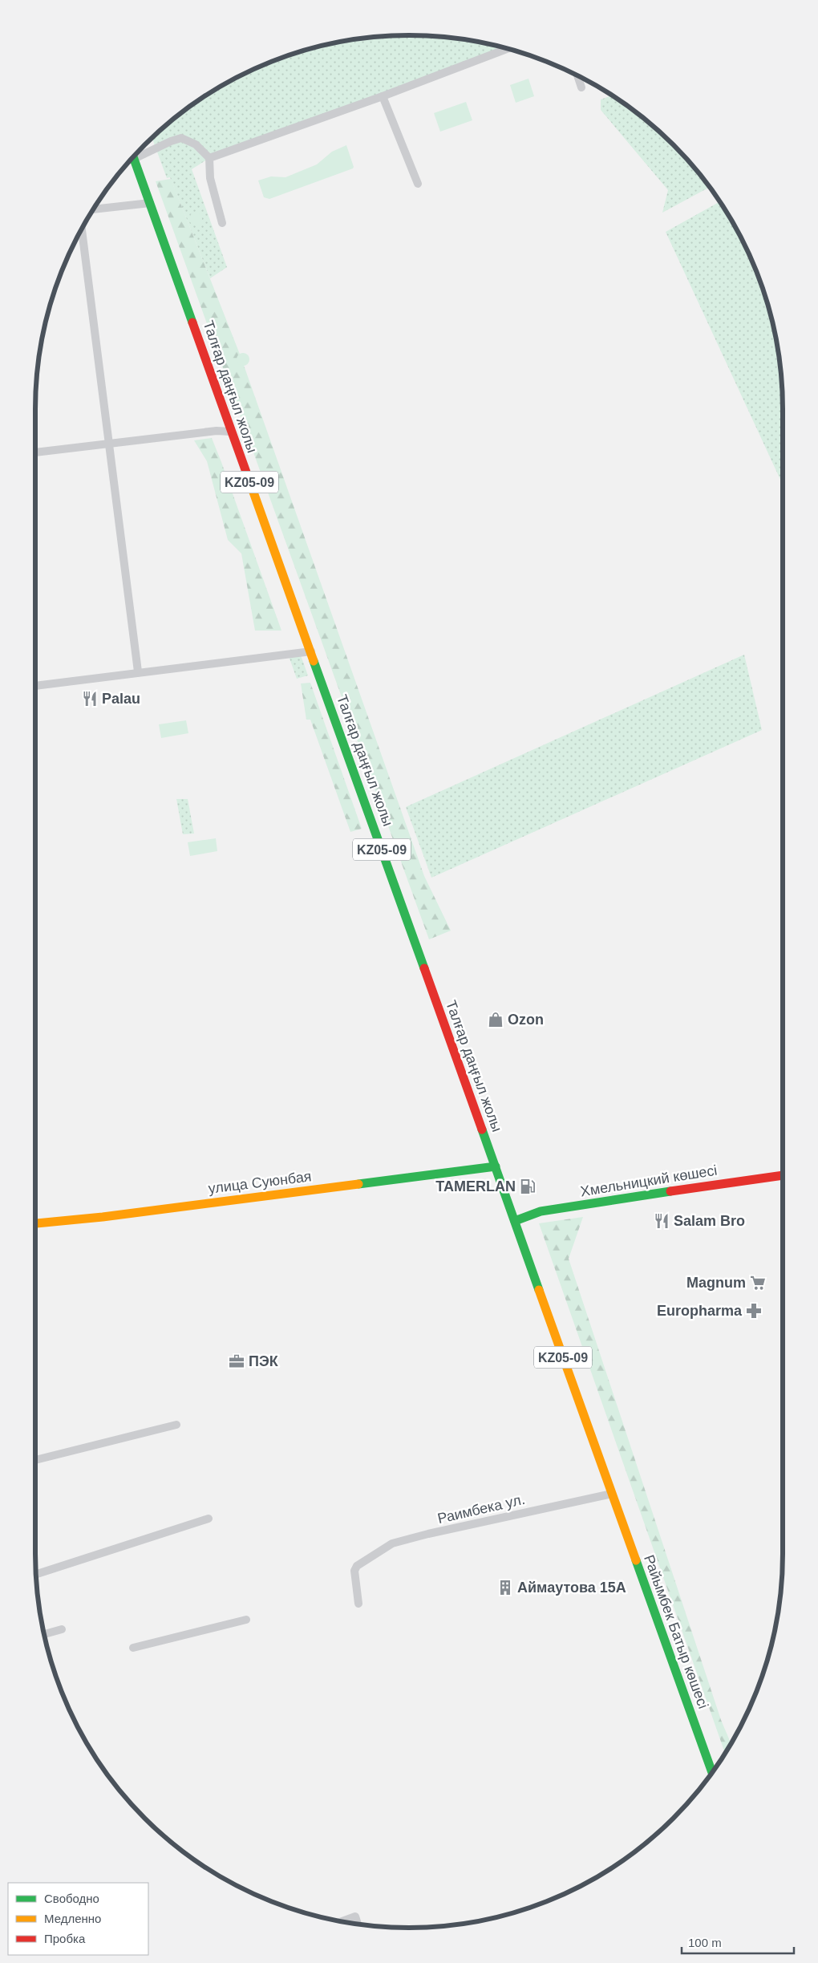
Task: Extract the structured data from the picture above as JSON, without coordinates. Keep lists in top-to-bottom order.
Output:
{
  "streets": {
    "main road": [
      "Талғар даңғыл жолы",
      "KZ05-09",
      "Хмельницкий көшесі",
      "улица Суюнбая",
      "Райымбек Батыр көшесі"
    ],
    "street": ["Раимбека ул."]
  },
  "crossings": [
    ["Талғар даңғыл жолы", "Хмельницкий көшесі"],
    ["Талғар даңғыл жолы", "улица Суюнбая"],
    ["Талғар даңғыл жолы", "Раимбека ул."],
    ["Талғар даңғыл жолы", "Райымбек Батыр көшесі"],
    ["Раимбека ул.", "Райымбек Батыр көшесі"]
  ],
  "places": {
    "restaurant": ["Palau", "Salam Bro"],
    "shop": ["Ozon"],
    "fuel station": ["TAMERLAN"],
    "supermarket": ["Magnum"],
    "pharmacy": ["Europharma"],
    "office": ["ПЭК"],
    "building": ["Аймаутова 15А"]
  },
  "legend": ["Свободно", "Медленно", "Пробка"],
  "scale_bar": "100 m"
}
